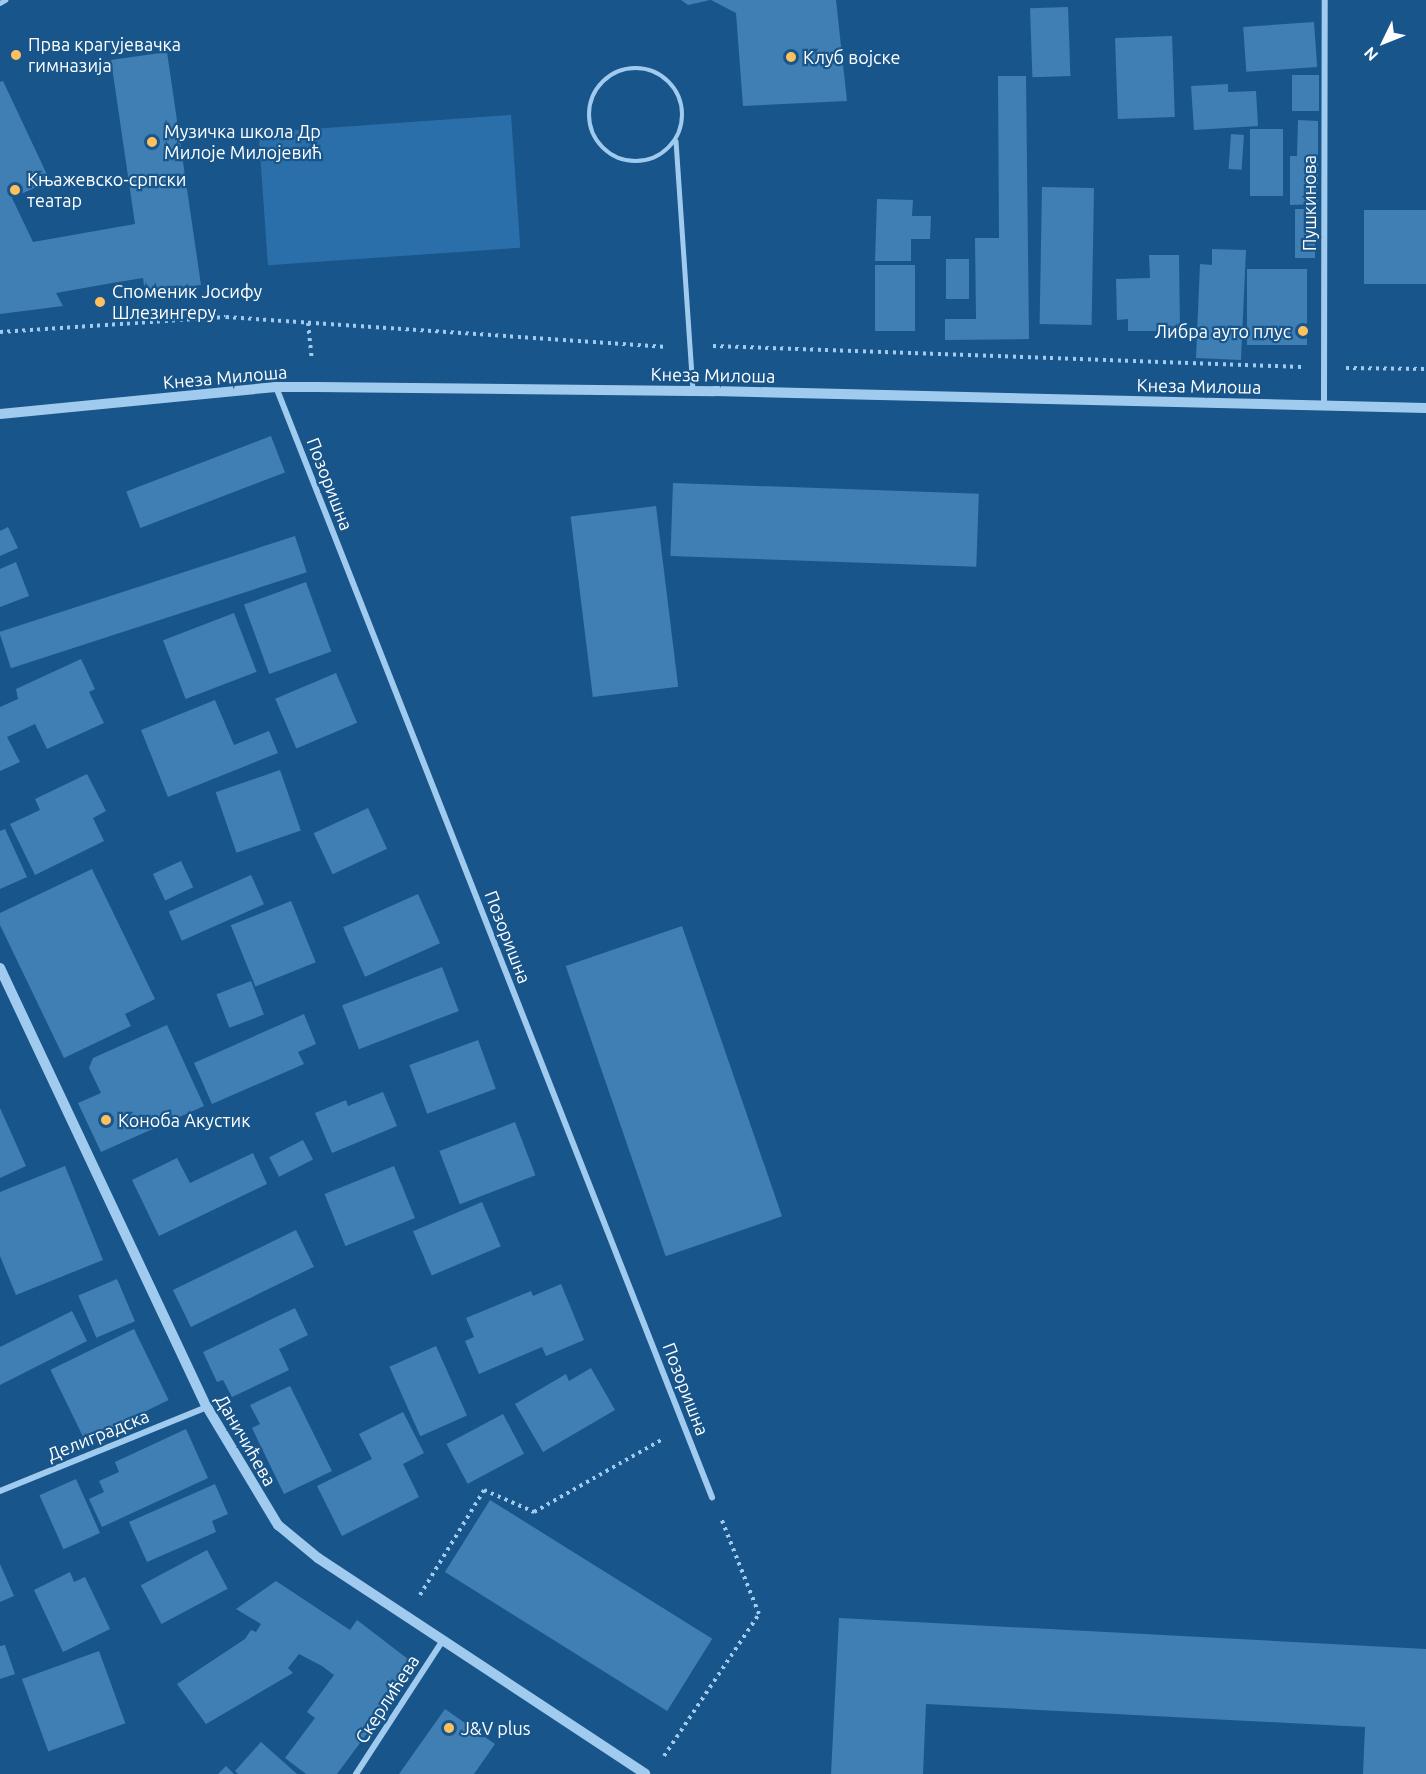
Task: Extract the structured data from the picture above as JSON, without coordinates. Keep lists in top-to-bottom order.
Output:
{
  "streets": {
    "street": [
      "Пушкинова",
      "Кнеза Милоша",
      "Позоришна",
      "Делиградска",
      "Даничићева",
      "Скерлићева"
    ]
  },
  "crossings": [
    ["Пушкинова", "Кнеза Милоша"],
    ["Кнеза Милоша", "Позоришна"],
    ["Делиградска", "Даничићева"],
    ["Даничићева", "Скерлићева"]
  ],
  "places": [
    "Прва крагујевачка гимназија",
    "Клуб војске",
    "Музичка школа Др Милоје Милојевић",
    "Књажевско-српски театар",
    "Споменик Јосифу Шлезингеру",
    "Либра ауто плус",
    "Коноба Акустик",
    "J&V plus"
  ],
  "north": "bottom left"
}
